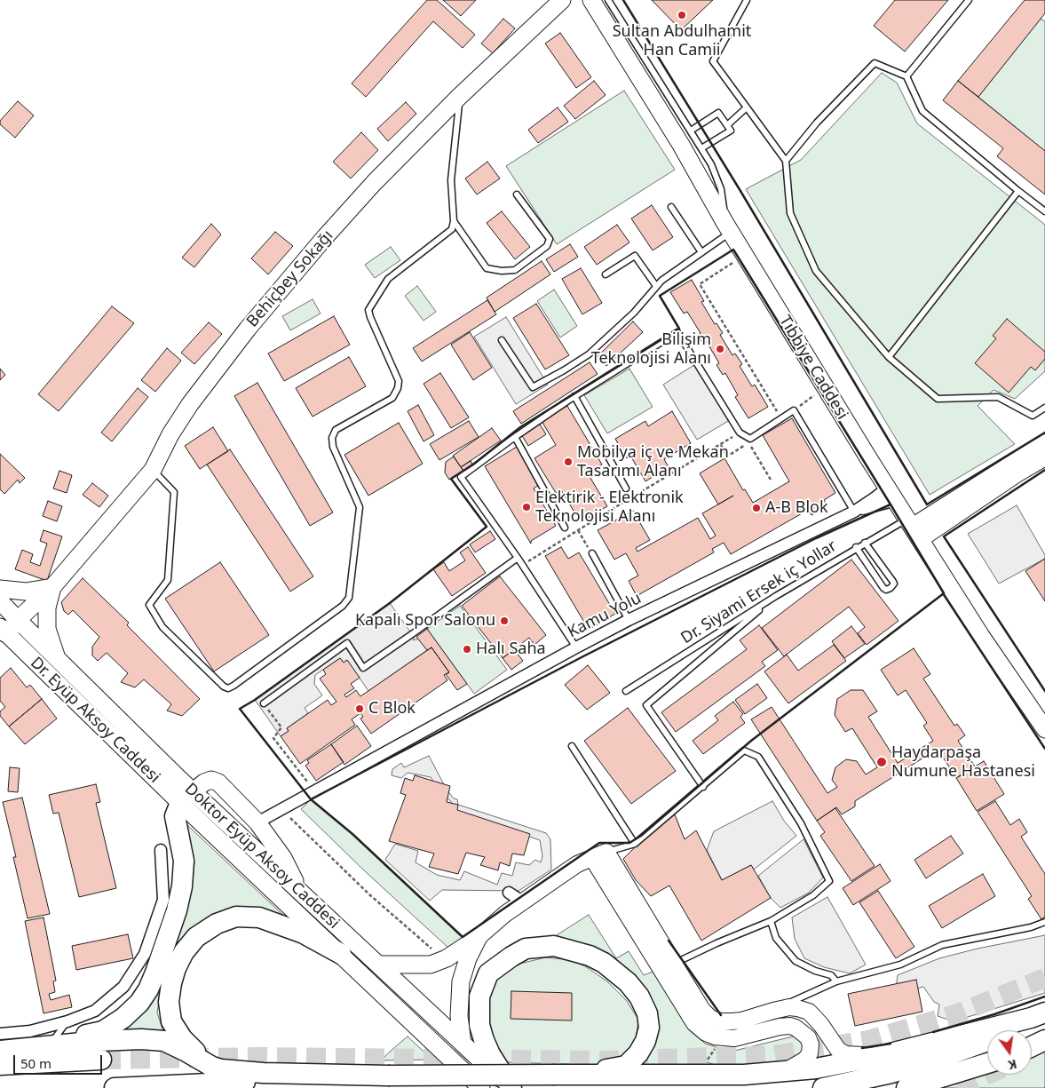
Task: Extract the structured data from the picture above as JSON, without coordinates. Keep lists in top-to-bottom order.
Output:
{
  "streets": {
    "main road": [
      "Behiçbey Sokağı",
      "Tıbbiye Caddesi",
      "Dr. Eyüp Aksoy Caddesi",
      "Doktor Eyüp Aksoy Caddesi"
    ],
    "street": ["Kamu Yolu"],
    "lane": ["Dr. Siyami Ersek iç Yollar"]
  },
  "crossings": [
    ["Behiçbey Sokağı", "Dr. Eyüp Aksoy Caddesi"],
    ["Behiçbey Sokağı", "Doktor Eyüp Aksoy Caddesi"],
    ["Tıbbiye Caddesi", "Dr. Siyami Ersek iç Yollar"],
    ["Tıbbiye Caddesi", "Kamu Yolu"],
    ["Dr. Eyüp Aksoy Caddesi", "Doktor Eyüp Aksoy Caddesi"]
  ],
  "places": [
    "Sultan Abdulhamit Han Camii",
    "Bilişim Teknolojisi Alanı",
    "Mobilya iç ve Mekan Tasarımı Alanı",
    "Elektirik - Elektronik Teknolojisi Alanı",
    "A-B Blok",
    "Kapalı Spor Salonu",
    "Halı Saha",
    "C Blok",
    "Haydarpaşa Numune Hastanesi"
  ],
  "scale_bar": "50 m",
  "north": "bottom"
}
